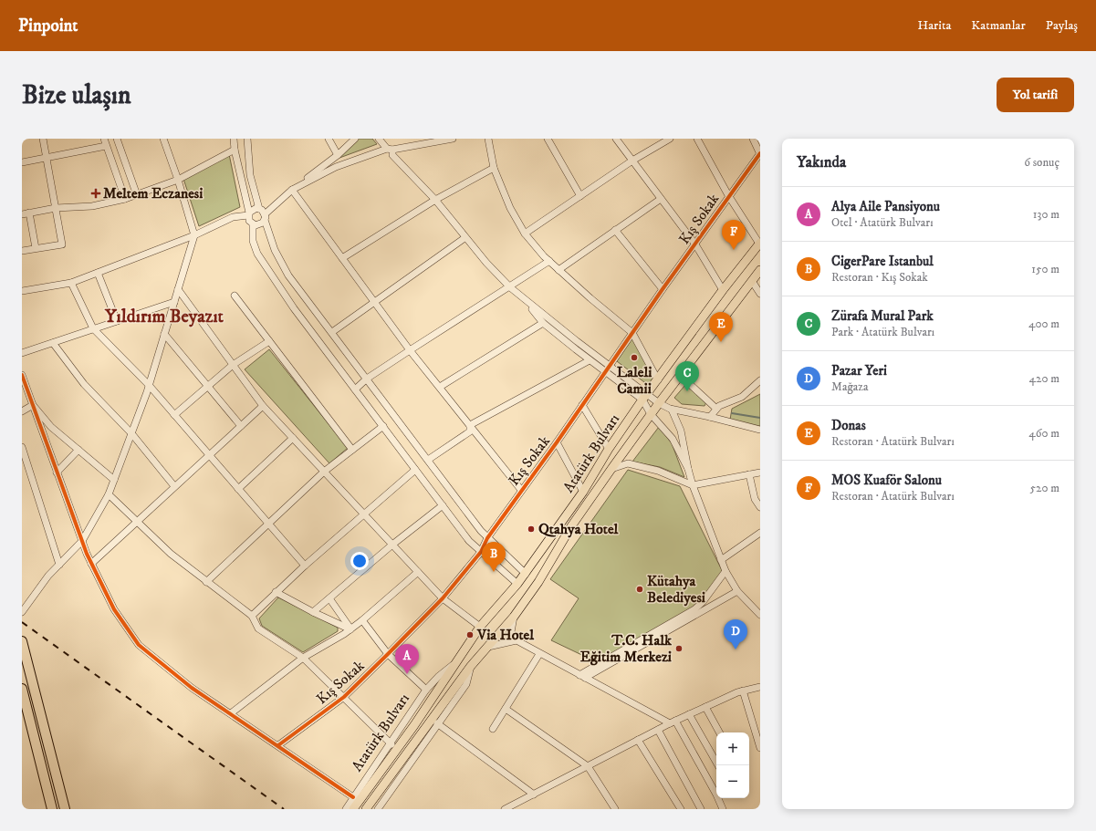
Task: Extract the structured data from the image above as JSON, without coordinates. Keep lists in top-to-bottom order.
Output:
{
  "streets": {
    "main road": ["Atatürk Bulvarı"],
    "street": ["Kış Sokak"]
  },
  "districts": ["Yıldırım Beyazıt"],
  "places": {
    "health": ["Meltem Eczanesi"],
    "other": [
      "Laleli Camii",
      "Qtahya Hotel",
      "Kütahya Belediyesi",
      "Via Hotel",
      "T.C. Halk Eğitim Merkezi"
    ]
  },
  "page": {
    "header": "Pinpoint",
    "nav": ["Harita", "Katmanlar", "Paylaş"],
    "buttons": "Yol tarifi",
    "title": "Bize ulaşın",
    "heading": ["Yakında", "6 sonuç"],
    "list": [
      {
        "mark": "A",
        "name": "Alya Aile Pansiyonu",
        "note": "Otel · Atatürk Bulvarı",
        "value": "130 m"
      },
      {
        "mark": "B",
        "name": "CigerPare Istanbul",
        "note": "Restoran · Kış Sokak",
        "value": "150 m"
      },
      {
        "mark": "C",
        "name": "Zürafa Mural Park",
        "note": "Park · Atatürk Bulvarı",
        "value": "400 m"
      },
      {
        "mark": "D",
        "name": "Pazar Yeri",
        "note": "Mağaza",
        "value": "420 m"
      },
      {
        "mark": "E",
        "name": "Donas",
        "note": "Restoran · Atatürk Bulvarı",
        "value": "460 m"
      },
      {
        "mark": "F",
        "name": "MOS Kuaför Salonu",
        "note": "Restoran · Atatürk Bulvarı",
        "value": "520 m"
      }
    ],
    "pins": [
      "F",
      "E",
      "C",
      "B",
      "D",
      "A"
    ],
    "map_buttons": ["+", "−"]
  }
}
